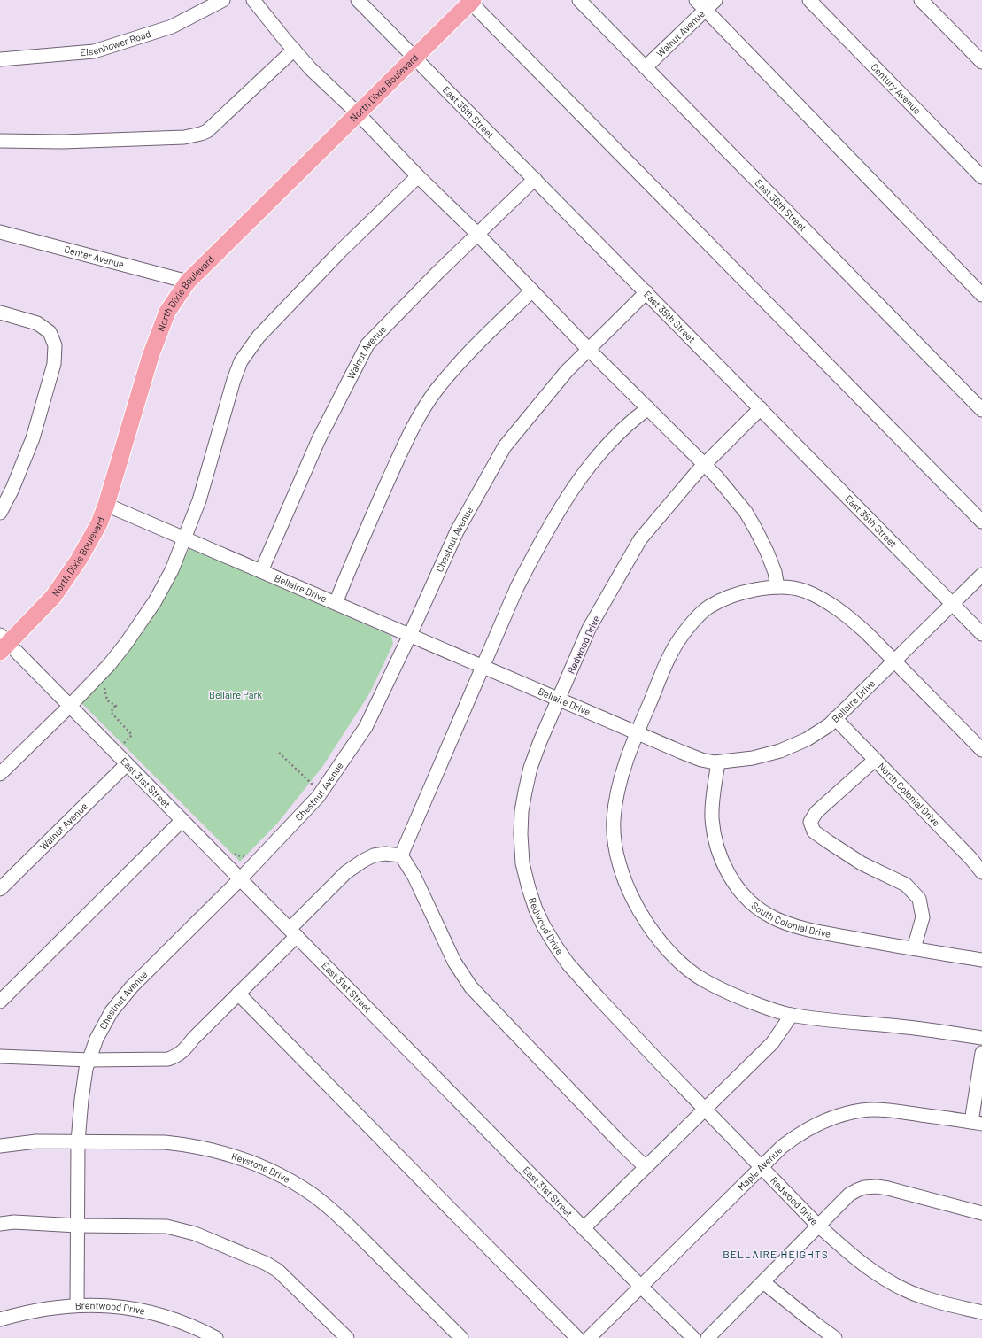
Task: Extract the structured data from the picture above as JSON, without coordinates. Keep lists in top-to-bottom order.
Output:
{
  "streets": {
    "main road": ["North Dixie Boulevard"],
    "street": [
      "Walnut Avenue",
      "Eisenhower Road",
      "Century Avenue",
      "East 35th Street",
      "East 36th Street",
      "Center Avenue",
      "Chestnut Avenue",
      "Bellaire Drive",
      "Redwood Drive",
      "East 31st Street",
      "North Colonial Drive",
      "South Colonial Drive",
      "Keystone Drive",
      "Maple Avenue",
      "Brentwood Drive"
    ]
  },
  "crossings": [
    ["Walnut Avenue", "East 35th Street"],
    ["Walnut Avenue", "East 36th Street"],
    ["Walnut Avenue", "Bellaire Drive"],
    ["Walnut Avenue", "East 31st Street"],
    ["North Dixie Boulevard", "East 35th Street"],
    ["North Dixie Boulevard", "Center Avenue"],
    ["North Dixie Boulevard", "Bellaire Drive"],
    ["North Dixie Boulevard", "East 31st Street"],
    ["East 35th Street", "Chestnut Avenue"],
    ["East 35th Street", "Bellaire Drive"],
    ["East 35th Street", "Redwood Drive"],
    ["Chestnut Avenue", "Bellaire Drive"],
    ["Chestnut Avenue", "East 31st Street"],
    ["Chestnut Avenue", "Keystone Drive"],
    ["Chestnut Avenue", "Brentwood Drive"],
    ["Bellaire Drive", "Redwood Drive"],
    ["Bellaire Drive", "North Colonial Drive"],
    ["Bellaire Drive", "South Colonial Drive"],
    ["Redwood Drive", "Maple Avenue"],
    ["East 31st Street", "Maple Avenue"]
  ],
  "districts": ["BELLAIRE HEIGHTS"],
  "parks": ["Bellaire Park"]
}
